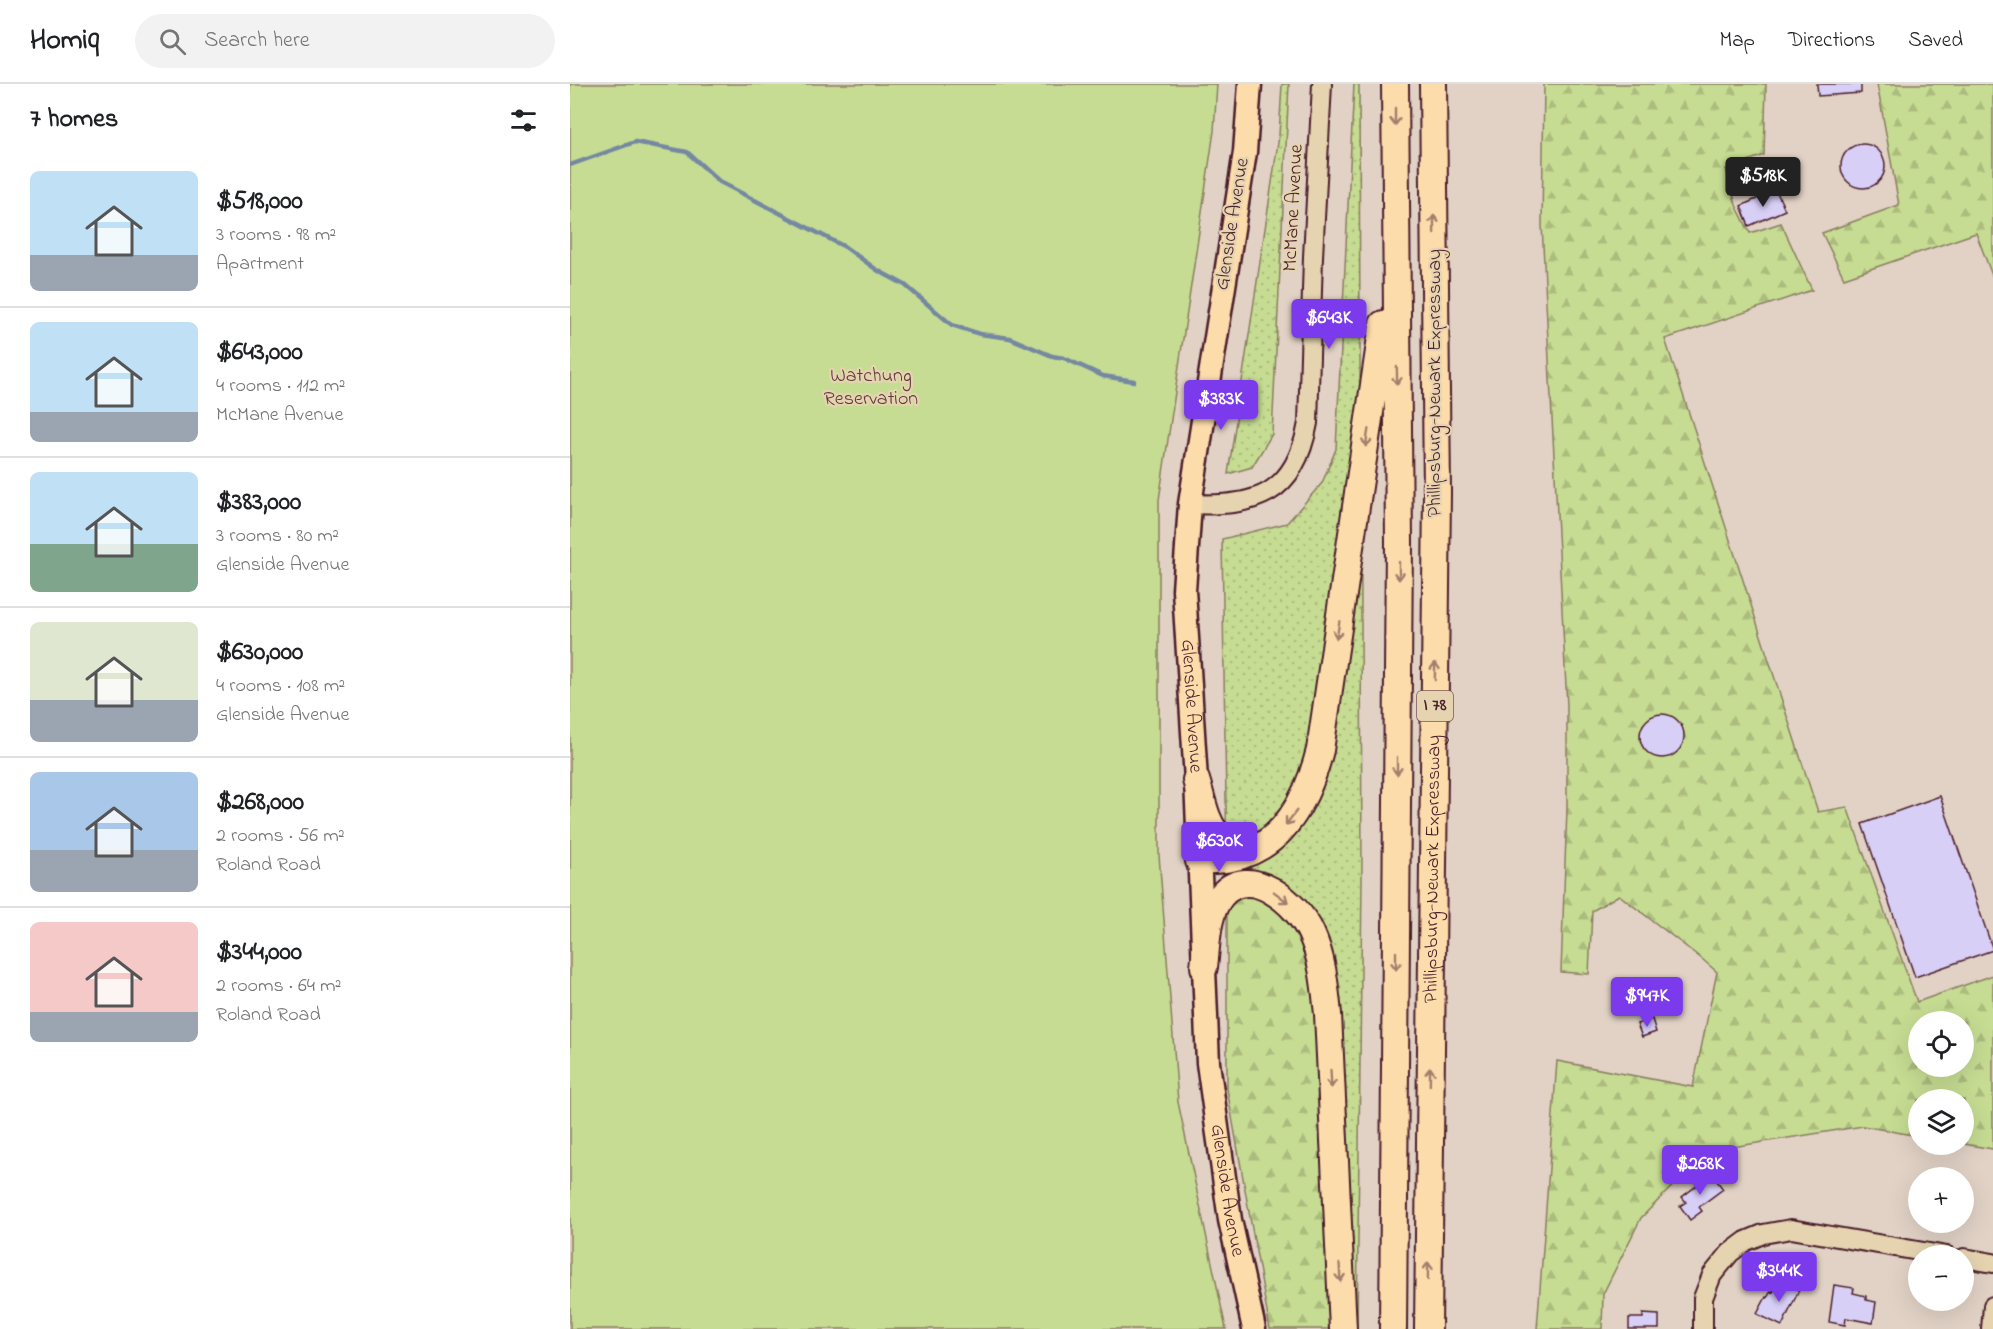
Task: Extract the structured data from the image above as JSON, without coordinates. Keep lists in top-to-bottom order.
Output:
{
  "streets": {
    "highway": ["Phillipsburg-Newark Expressway", "I 78"],
    "main road": ["Glenside Avenue"],
    "street": ["McMane Avenue"]
  },
  "crossings": [
    ["McMane Avenue", "Glenside Avenue"]
  ],
  "parks": ["Watchung Reservation"],
  "page": {
    "header": "Homiq",
    "search": "Search here",
    "nav": ["Map", "Directions", "Saved"],
    "heading": "7 homes",
    "list": [
      {
        "name": "$518,000",
        "note": "3 rooms · 98 m² · Apartment"
      },
      {
        "name": "$643,000",
        "note": "4 rooms · 112 m² · McMane Avenue"
      },
      {
        "name": "$383,000",
        "note": "3 rooms · 80 m² · Glenside Avenue"
      },
      {
        "name": "$630,000",
        "note": "4 rooms · 108 m² · Glenside Avenue"
      },
      {
        "name": "$268,000",
        "note": "2 rooms · 56 m² · Roland Road"
      },
      {
        "name": "$344,000",
        "note": "2 rooms · 64 m² · Roland Road"
      }
    ],
    "price": [
      "$518K",
      "$643K",
      "$383K",
      "$630K",
      "$947K",
      "$268K",
      "$344K"
    ],
    "map_buttons": ["+", "−"]
  }
}
